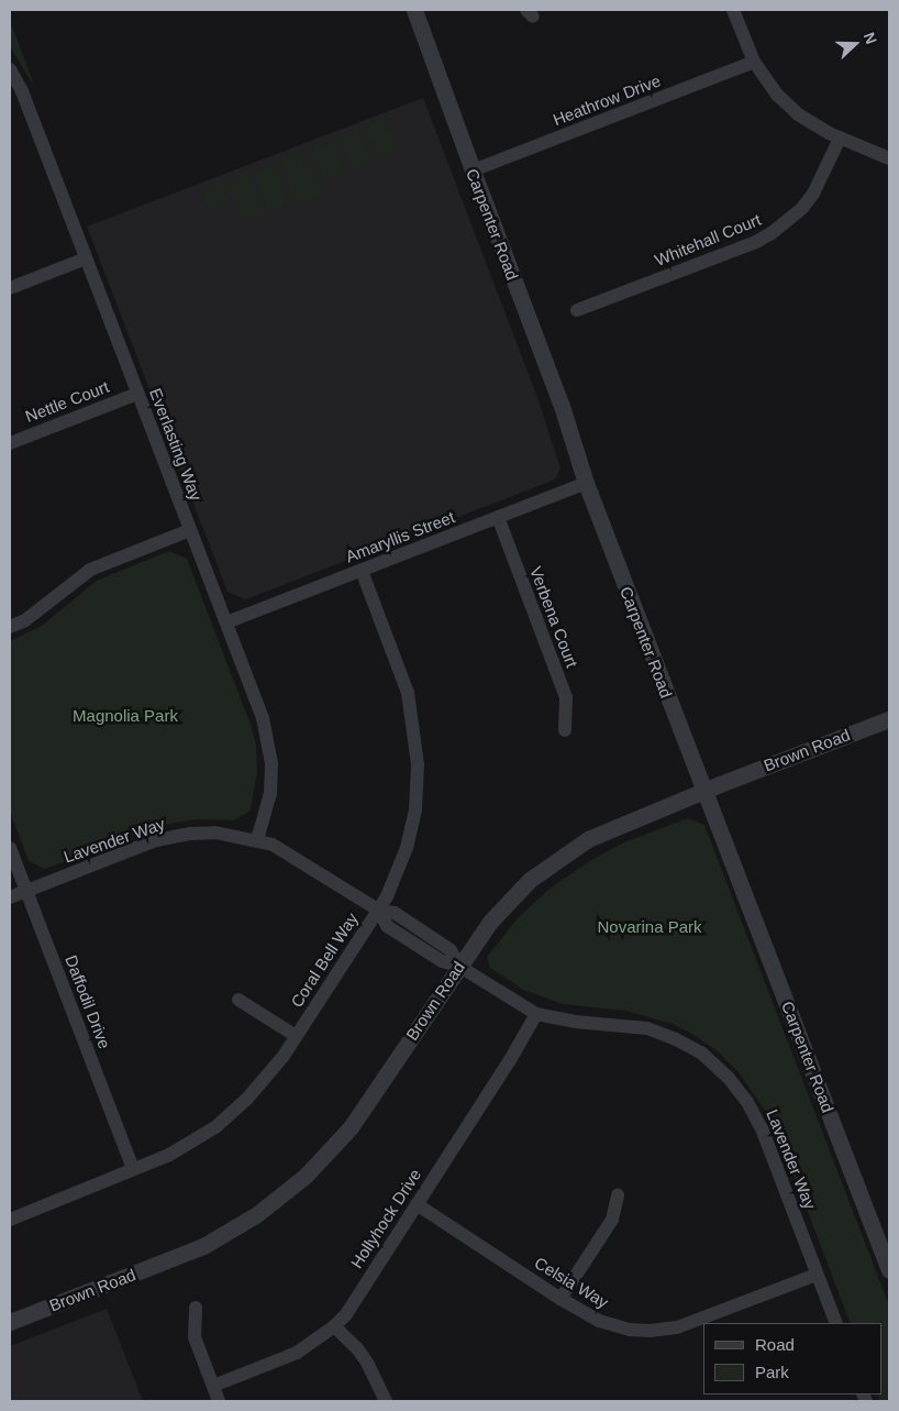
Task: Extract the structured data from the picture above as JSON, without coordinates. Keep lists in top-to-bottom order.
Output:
{
  "streets": {
    "street": [
      "Heathrow Drive",
      "Carpenter Road",
      "Whitehall Court",
      "Nettle Court",
      "Everlasting Way",
      "Amaryllis Street",
      "Verbena Court",
      "Brown Road",
      "Lavender Way",
      "Coral Bell Way",
      "Daffodil Drive",
      "Hollyhock Drive",
      "Celsia Way"
    ]
  },
  "crossings": [
    ["Heathrow Drive", "Carpenter Road"],
    ["Carpenter Road", "Amaryllis Street"],
    ["Carpenter Road", "Brown Road"],
    ["Nettle Court", "Everlasting Way"],
    ["Everlasting Way", "Amaryllis Street"],
    ["Everlasting Way", "Lavender Way"],
    ["Amaryllis Street", "Verbena Court"],
    ["Amaryllis Street", "Coral Bell Way"],
    ["Brown Road", "Lavender Way"],
    ["Lavender Way", "Coral Bell Way"],
    ["Lavender Way", "Daffodil Drive"],
    ["Lavender Way", "Hollyhock Drive"],
    ["Lavender Way", "Celsia Way"],
    ["Coral Bell Way", "Daffodil Drive"],
    ["Hollyhock Drive", "Celsia Way"]
  ],
  "parks": ["Magnolia Park", "Novarina Park"],
  "legend": ["Road", "Park"],
  "north": "right"
}
